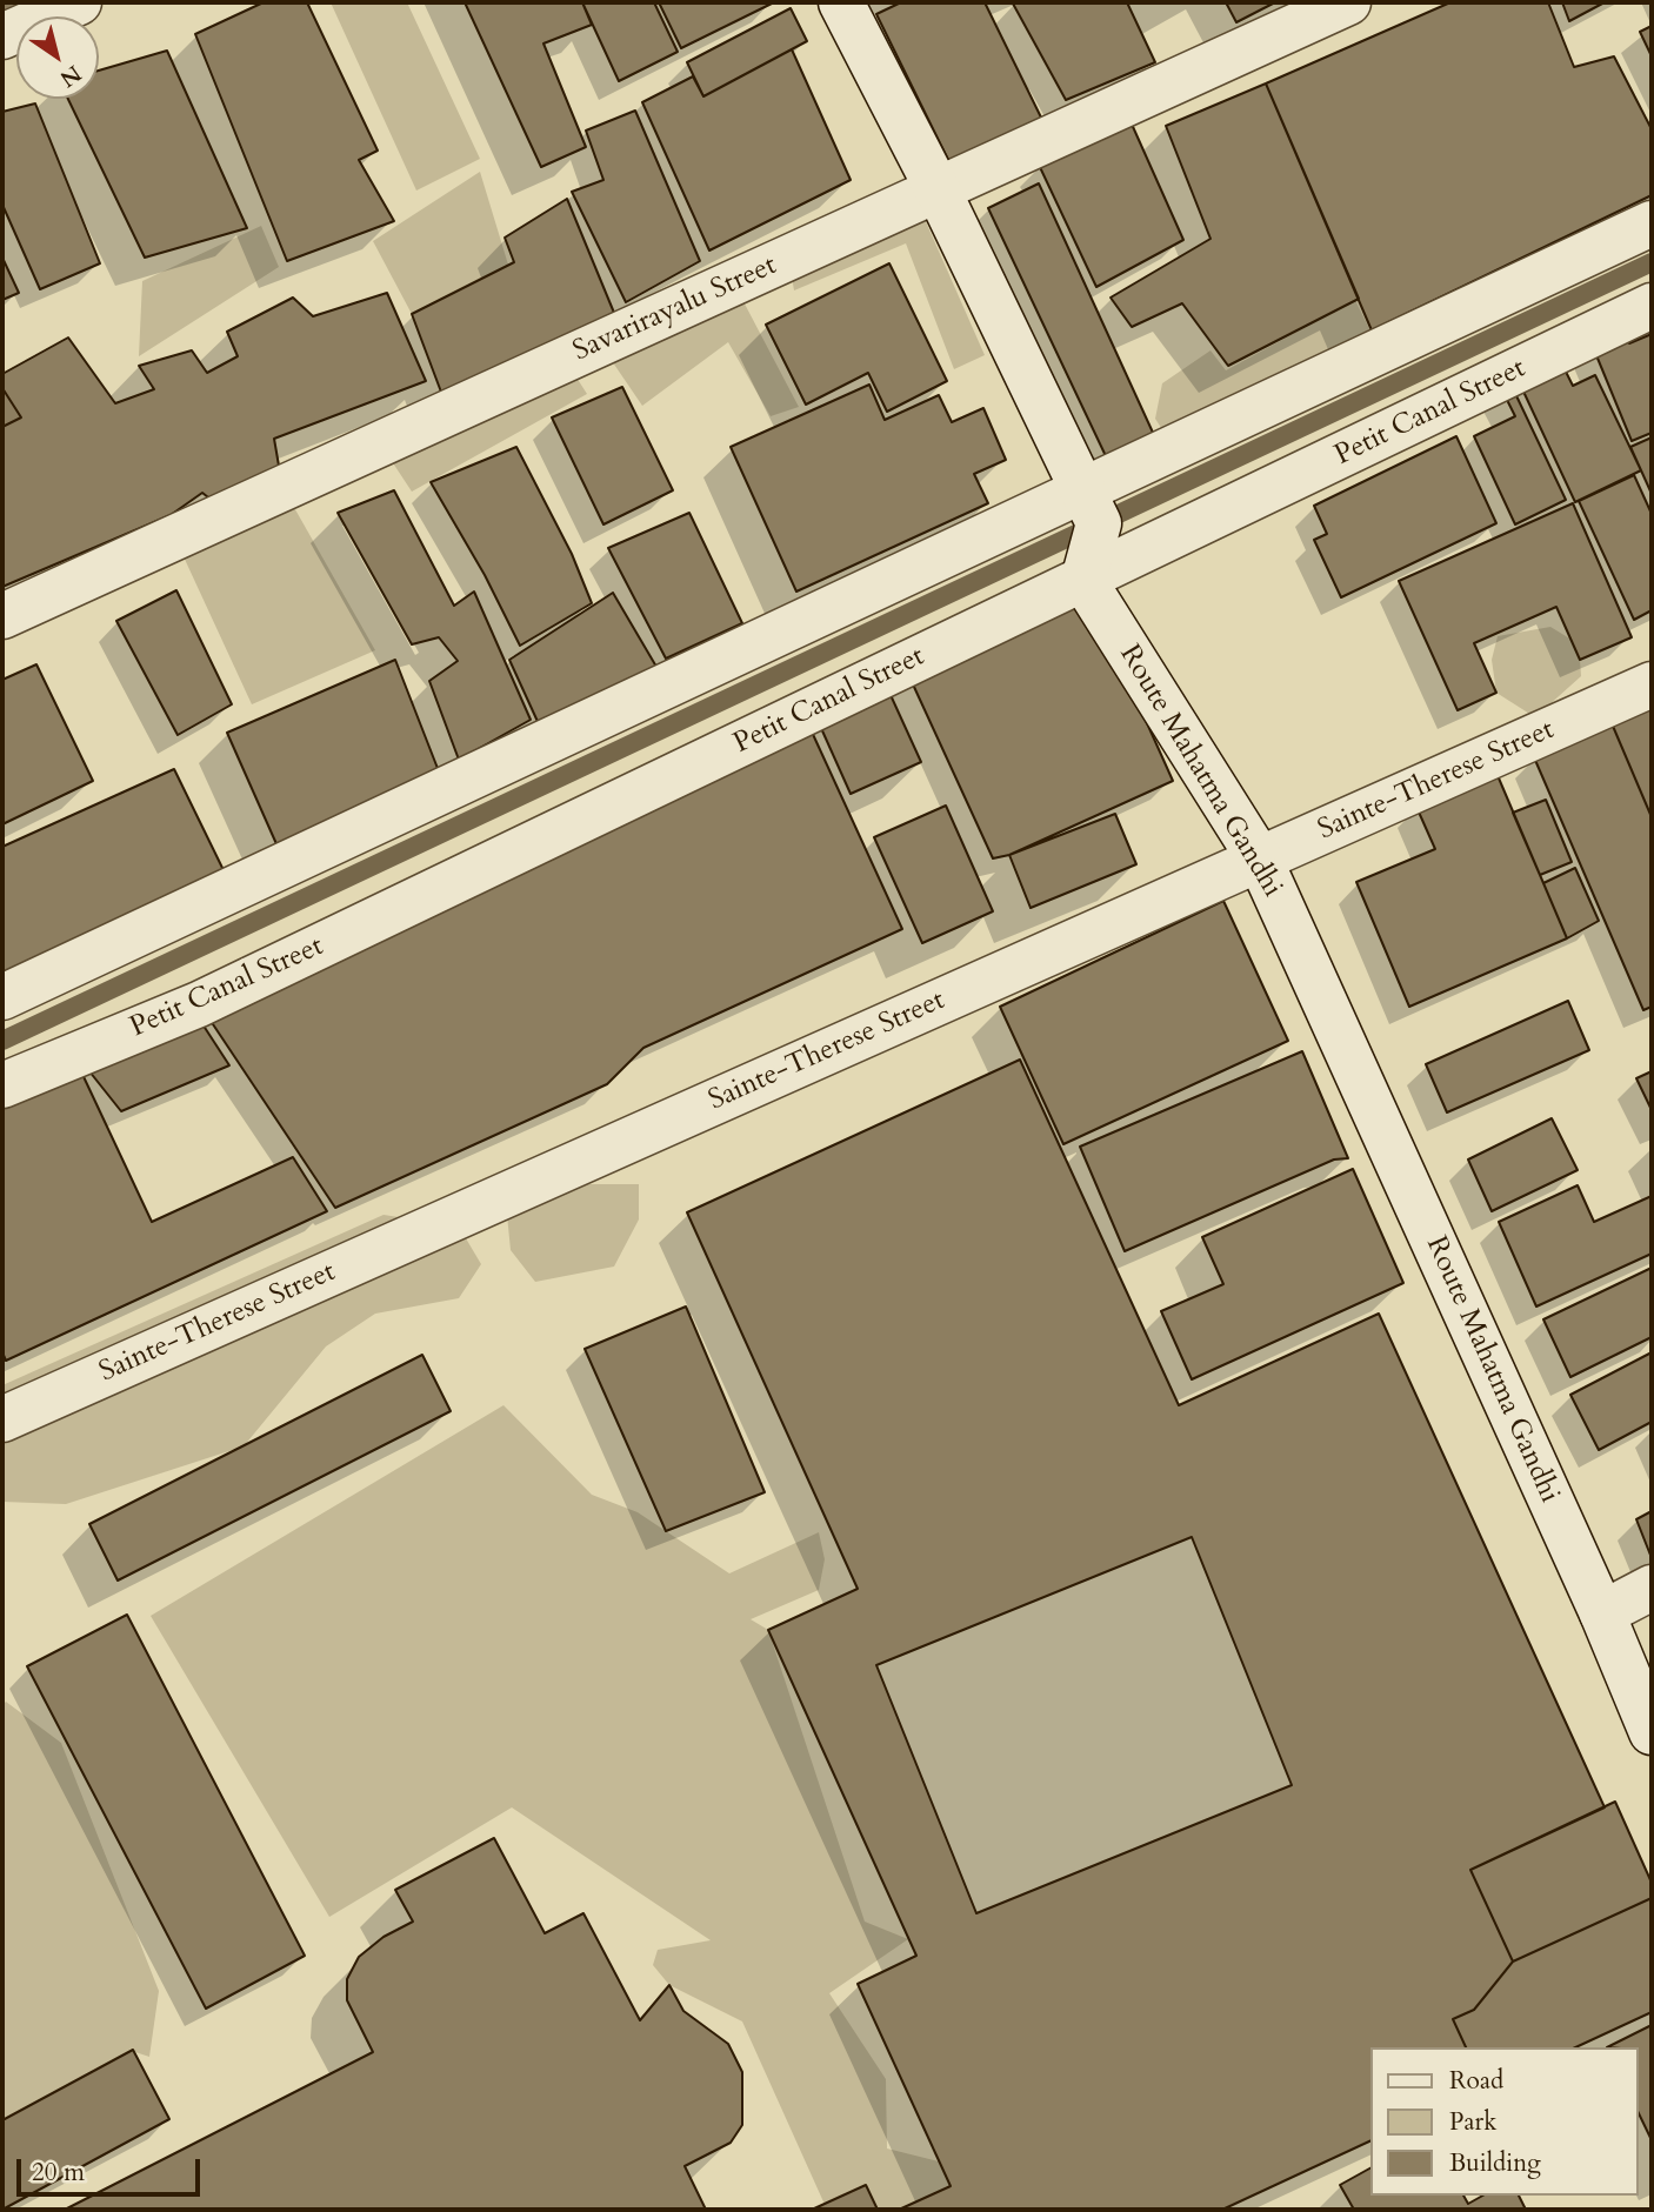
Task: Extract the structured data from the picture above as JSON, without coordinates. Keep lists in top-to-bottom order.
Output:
{
  "streets": {
    "street": [
      "Savarirayalu Street",
      "Petit Canal Street",
      "Route Mahatma Gandhi",
      "Sainte-Therese Street"
    ]
  },
  "crossings": [
    ["Petit Canal Street", "Route Mahatma Gandhi"],
    ["Route Mahatma Gandhi", "Sainte-Therese Street"]
  ],
  "legend": ["Road", "Park", "Building"],
  "scale_bar": "20 m",
  "north": "bottom right"
}
